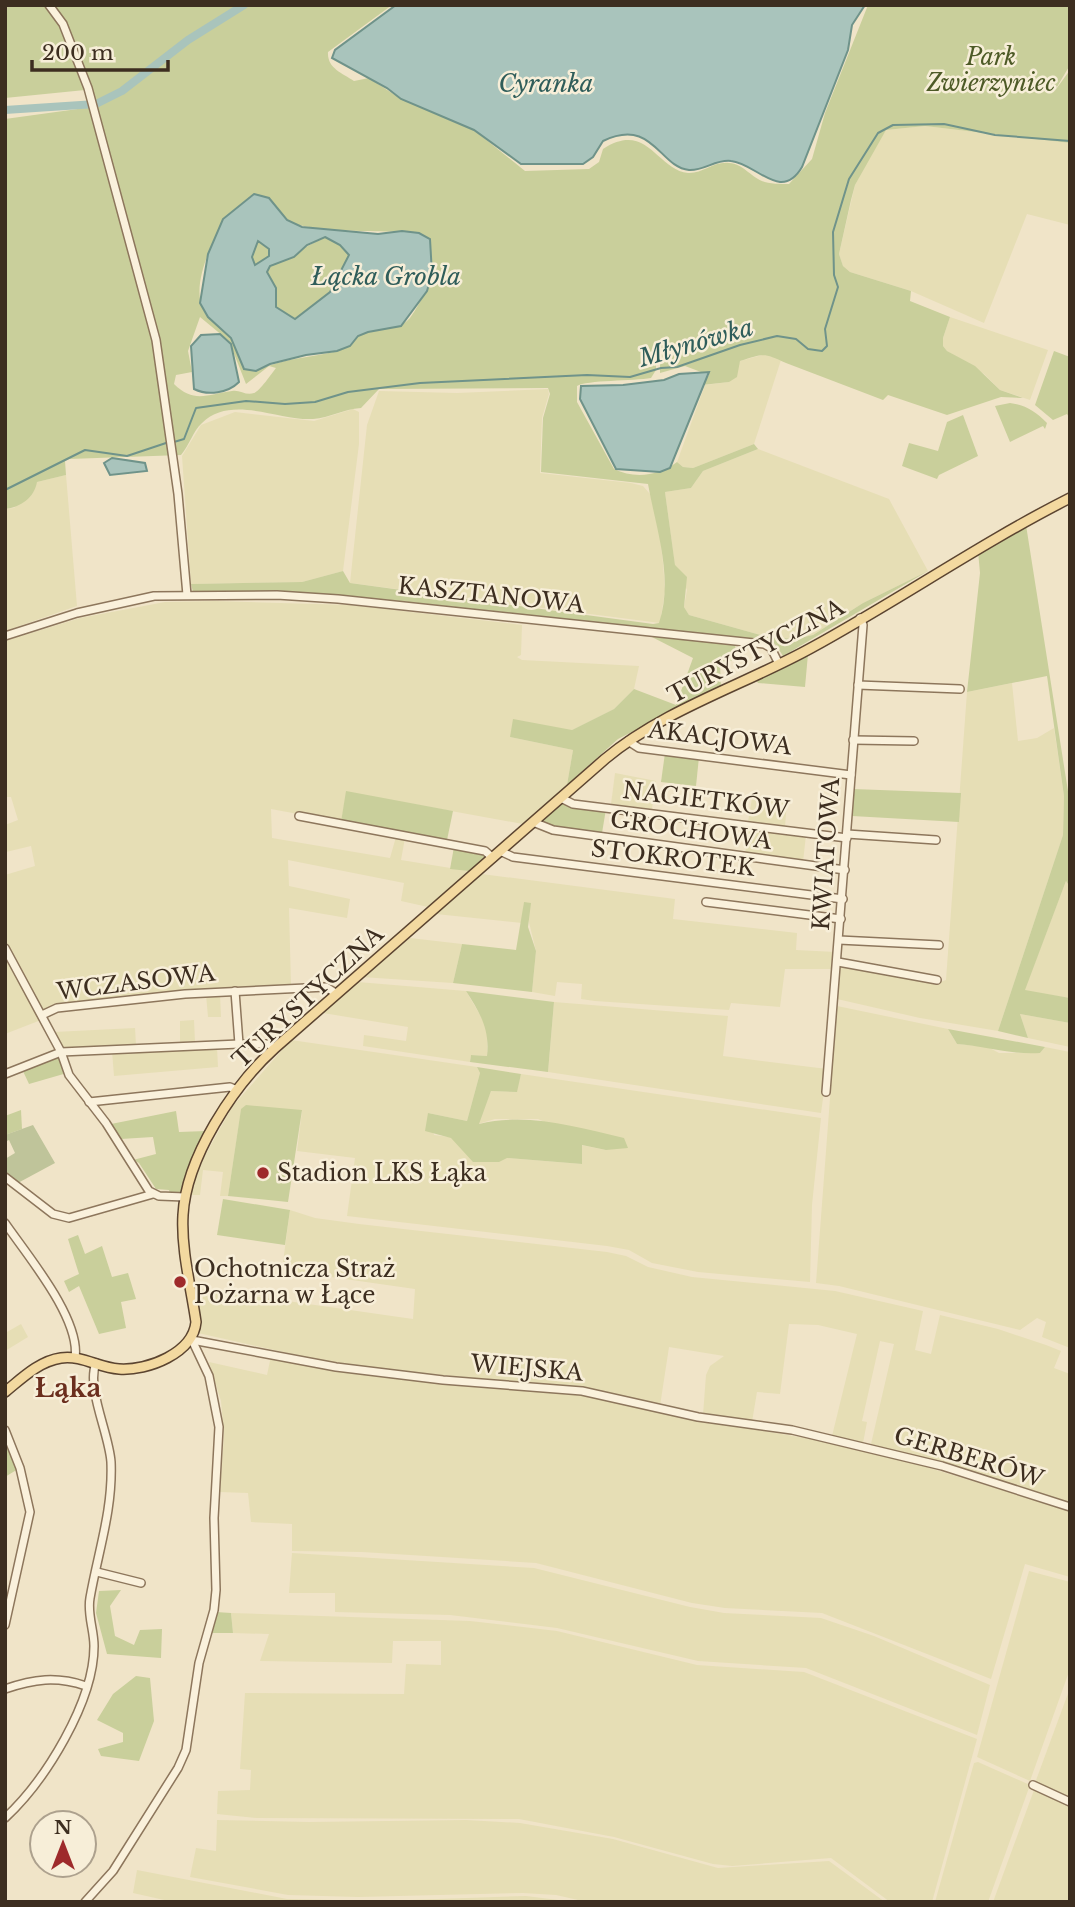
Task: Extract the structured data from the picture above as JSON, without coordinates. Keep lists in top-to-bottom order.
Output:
{
  "streets": {
    "main road": ["TURYSTYCZNA"],
    "street": [
      "KASZTANOWA",
      "AKACJOWA",
      "NAGIETKÓW",
      "GROCHOWA",
      "KWIATOWA",
      "STOKROTEK",
      "WCZASOWA",
      "WIEJSKA",
      "GERBERÓW"
    ]
  },
  "crossings": [
    ["KASZTANOWA", "TURYSTYCZNA"],
    ["TURYSTYCZNA", "AKACJOWA"],
    ["TURYSTYCZNA", "NAGIETKÓW"],
    ["TURYSTYCZNA", "GROCHOWA"],
    ["TURYSTYCZNA", "KWIATOWA"],
    ["TURYSTYCZNA", "STOKROTEK"],
    ["TURYSTYCZNA", "WCZASOWA"],
    ["TURYSTYCZNA", "WIEJSKA"],
    ["AKACJOWA", "KWIATOWA"],
    ["NAGIETKÓW", "KWIATOWA"],
    ["GROCHOWA", "KWIATOWA"],
    ["KWIATOWA", "STOKROTEK"],
    ["WIEJSKA", "GERBERÓW"]
  ],
  "districts": ["Łąka"],
  "water": ["Cyranka", "Łącka Grobla", "Młynówka"],
  "parks": ["Park Zwierzyniec"],
  "places": ["Stadion LKS Łąka", "Ochotnicza Straż Pożarna w Łące"],
  "scale_bar": "200 m",
  "north": "top"
}
